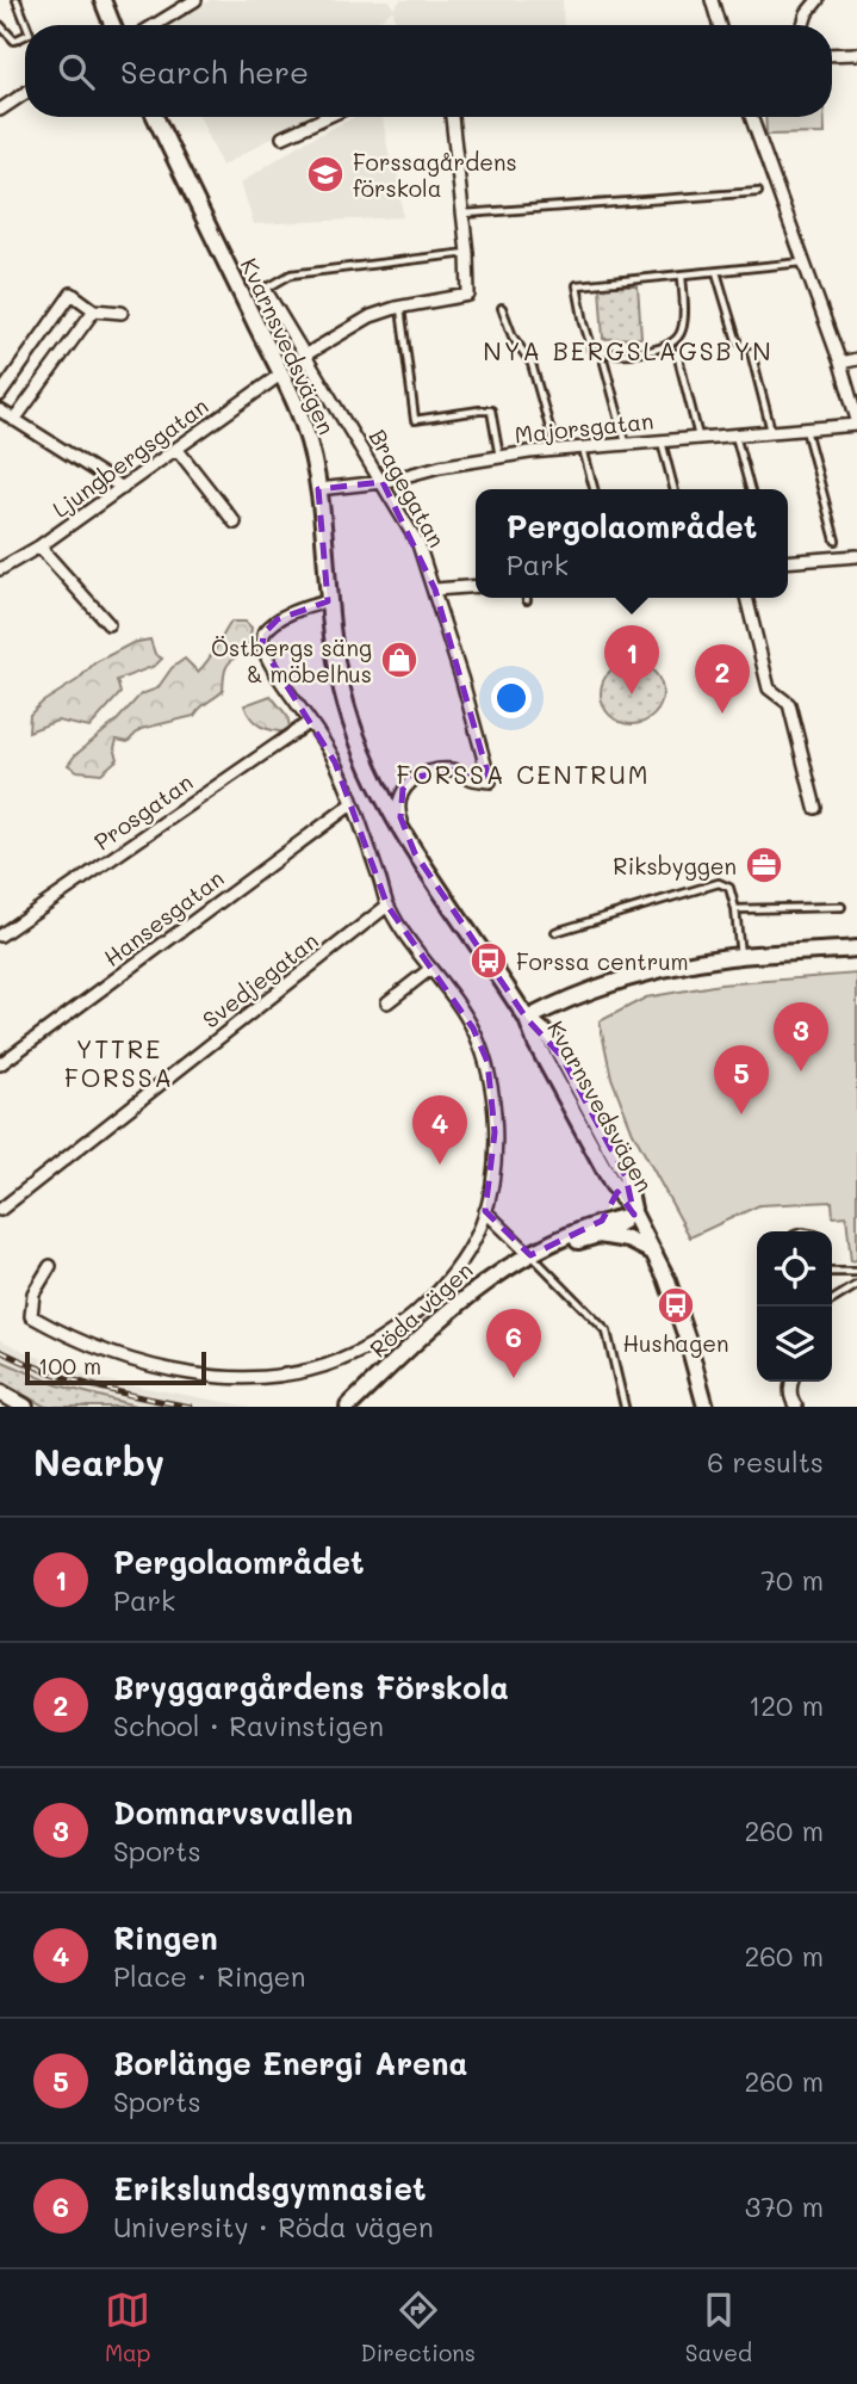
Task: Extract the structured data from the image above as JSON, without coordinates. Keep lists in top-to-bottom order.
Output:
{
  "streets": {
    "street": [
      "Kvarnsvedsvägen",
      "Majorsgatan",
      "Ljungbergsgatan",
      "Bragegatan",
      "Prosgatan",
      "Hansesgatan",
      "Svedjegatan",
      "Röda vägen"
    ]
  },
  "crossings": [
    ["Kvarnsvedsvägen", "Majorsgatan"],
    ["Kvarnsvedsvägen", "Ljungbergsgatan"],
    ["Kvarnsvedsvägen", "Bragegatan"],
    ["Kvarnsvedsvägen", "Röda vägen"],
    ["Majorsgatan", "Bragegatan"]
  ],
  "districts": ["NYA BERGSLAGSBYN", "FORSSA CENTRUM", "YTTRE FORSSA"],
  "places": {
    "school or university": ["Forssagårdens förskola"],
    "shop": ["Östbergs säng & möbelhus"],
    "office": ["Riksbyggen"],
    "bus stop": ["Forssa centrum", "Hushagen"]
  },
  "scale_bar": "100 m",
  "page": {
    "search": "Search here",
    "popup": ["Pergolaområdet", "Park"],
    "pins": [
      "1",
      "2",
      "3",
      "5",
      "4",
      "6"
    ],
    "scale": "100 m",
    "heading": ["Nearby", "6 results"],
    "list": [
      {
        "mark": "1",
        "name": "Pergolaområdet",
        "note": "Park",
        "value": "70 m"
      },
      {
        "mark": "2",
        "name": "Bryggargårdens Förskola",
        "note": "School · Ravinstigen",
        "value": "120 m"
      },
      {
        "mark": "3",
        "name": "Domnarvsvallen",
        "note": "Sports",
        "value": "260 m"
      },
      {
        "mark": "4",
        "name": "Ringen",
        "note": "Place · Ringen",
        "value": "260 m"
      },
      {
        "mark": "5",
        "name": "Borlänge Energi Arena",
        "note": "Sports",
        "value": "260 m"
      },
      {
        "mark": "6",
        "name": "Erikslundsgymnasiet",
        "note": "University · Röda vägen",
        "value": "370 m"
      }
    ],
    "nav": ["Map", "Directions", "Saved"]
  }
}
